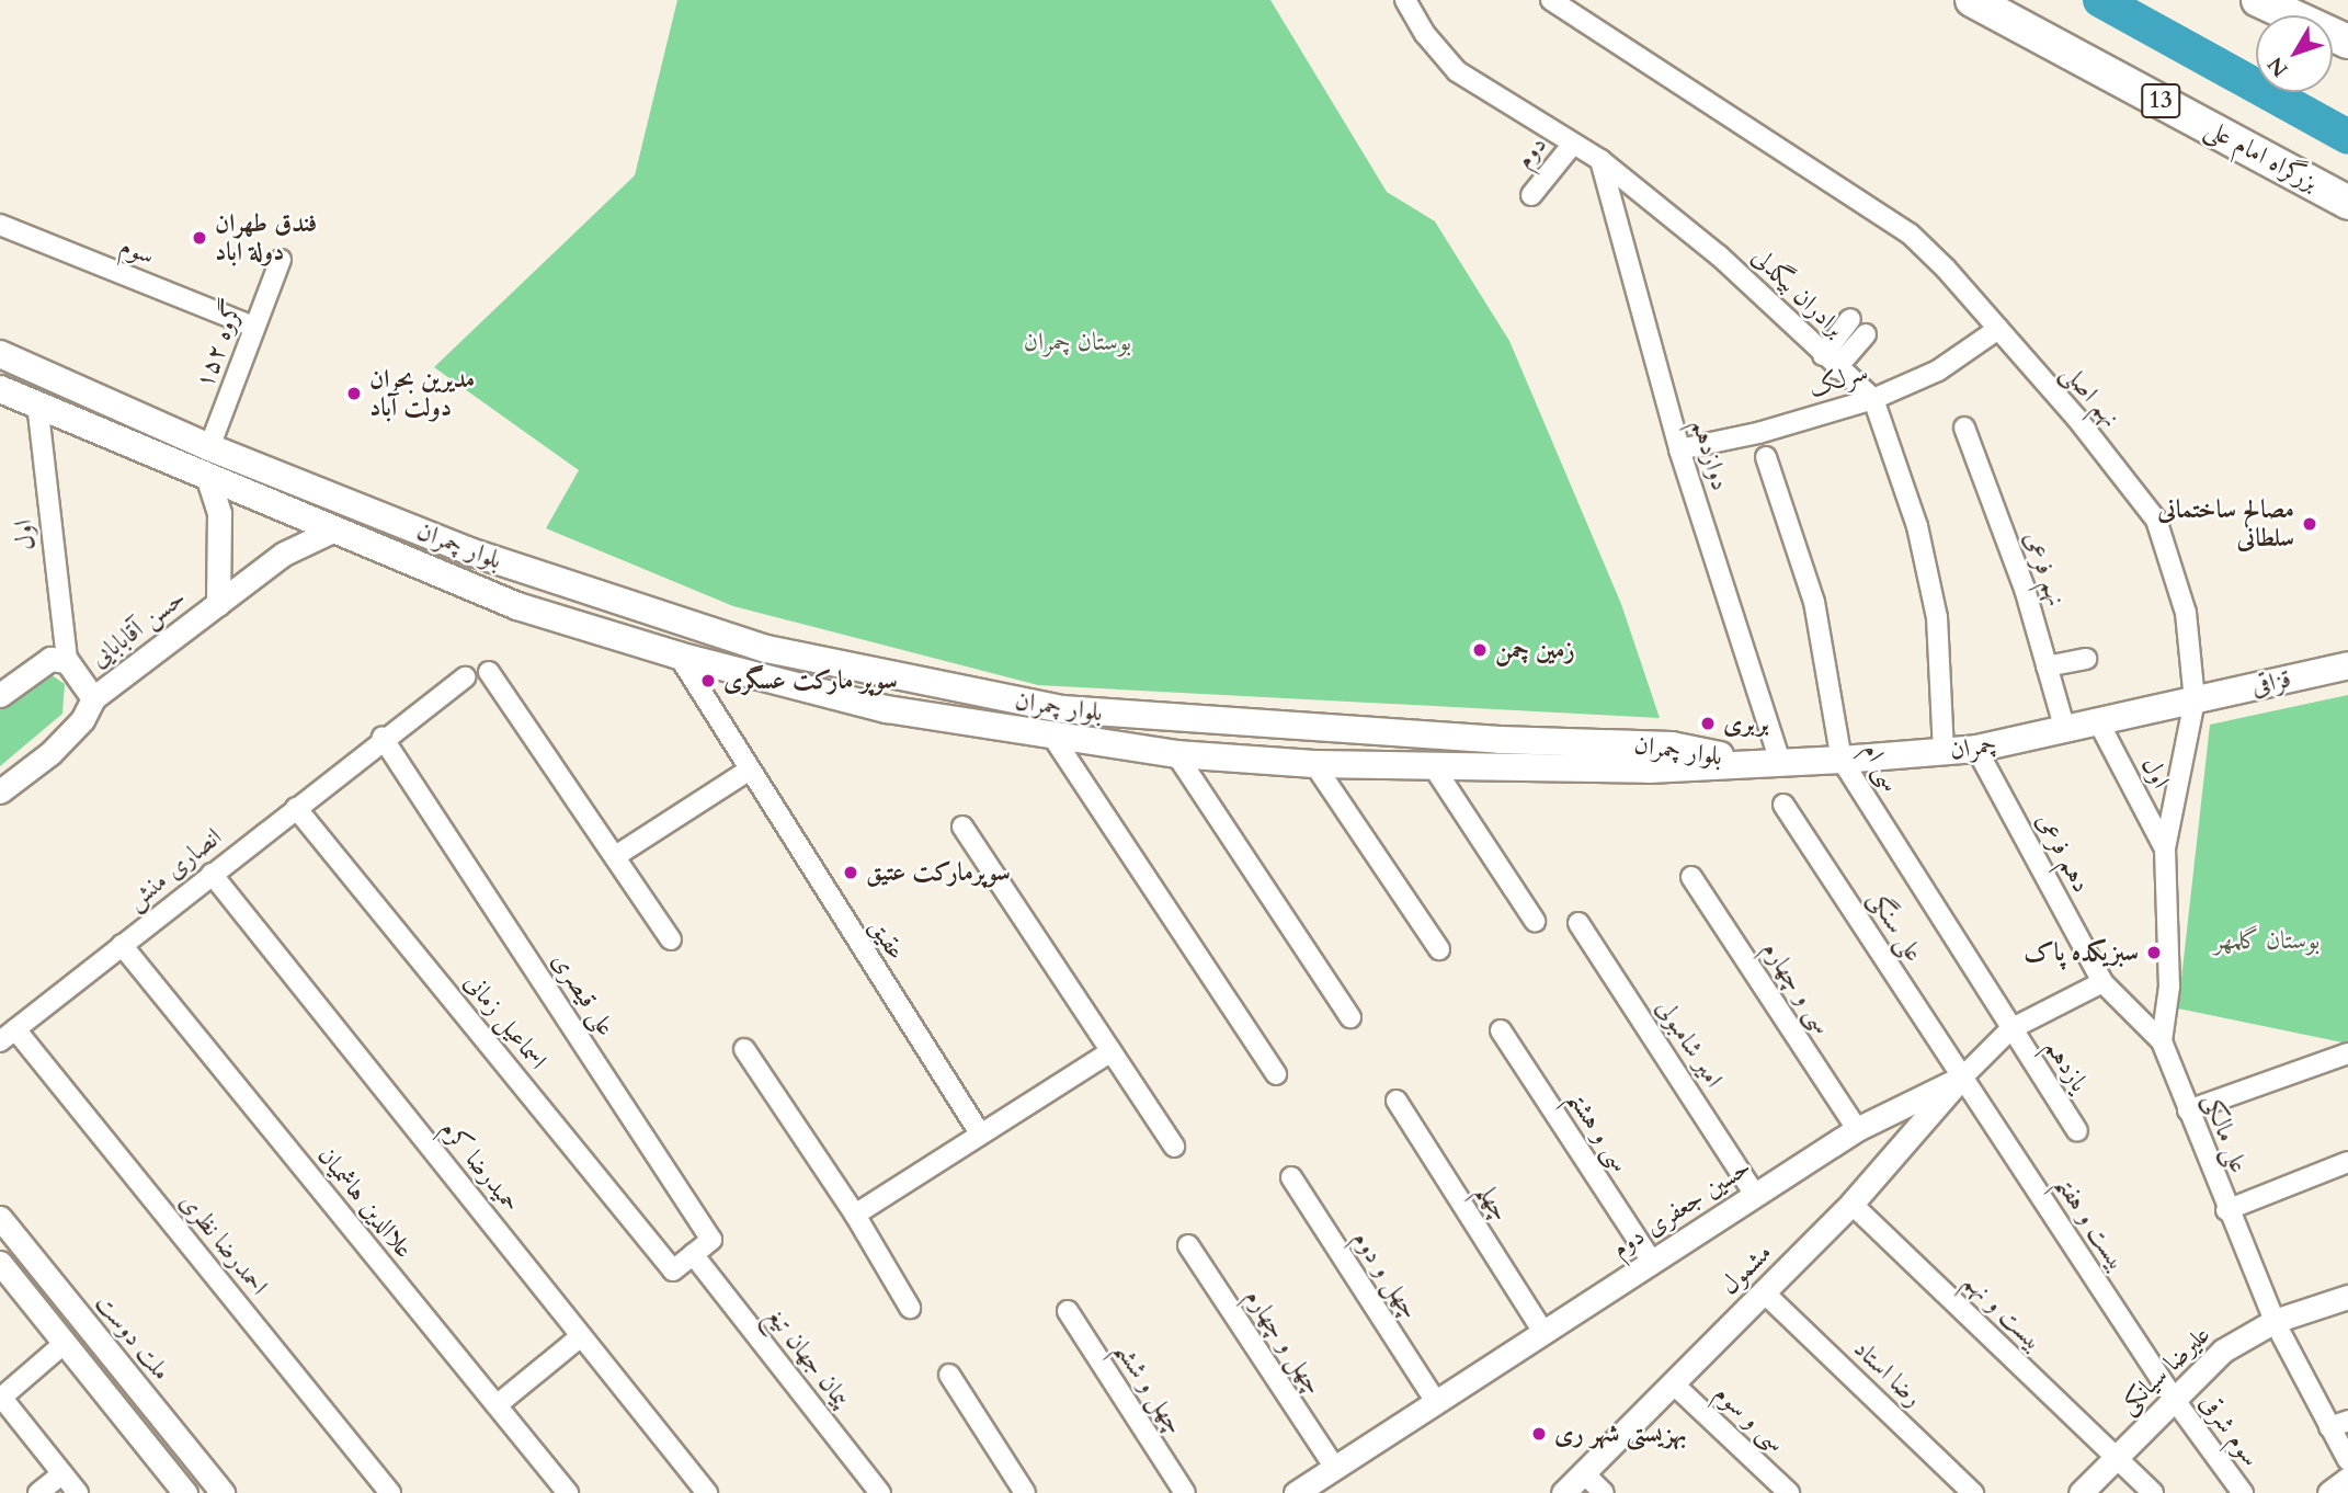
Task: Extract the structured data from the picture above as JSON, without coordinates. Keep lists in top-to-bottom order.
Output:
{
  "streets": {
    "highway": ["13", "بزرگراه امام علی"],
    "main road": ["بلوار چمران", "قزاقی", "چمران"],
    "street": [
      "دوم",
      "سوم",
      "برادران بیگدلی",
      "گروه ۱۵۲",
      "سرلک",
      "نهم اصلی",
      "دوازدهم",
      "اول",
      "نهم فرعی",
      "حسن آقابابایی",
      "سی ام",
      "دهم فرعی",
      "انصاری منش",
      "علی سنگی",
      "عقیق",
      "سی و چهارم",
      "علی قیصری",
      "اسماعیل زمانی",
      "امیر شامبولی",
      "یازدهم",
      "سی و هشتم",
      "علی مالکی",
      "حمیدرضا کرم",
      "علاالدین هاشمیان",
      "چهلم",
      "حسین جعفری دوم",
      "بیست و هفتم",
      "احمدرضا نظری",
      "مشمول",
      "چهل و دوم",
      "بیست و نهم",
      "ملت دوست",
      "چهل و چهارم",
      "پیمان جهان تیغ",
      "علیرضا سیانکی",
      "رضا استاد",
      "چهل و ششم",
      "سی و سوم",
      "سوم شرقی"
    ]
  },
  "crossings": [
    ["دوم", "برادران بیگدلی"],
    ["سوم", "گروه ۱۵۲"],
    ["برادران بیگدلی", "سرلک"],
    ["برادران بیگدلی", "دوازدهم"],
    ["گروه ۱۵۲", "بلوار چمران"],
    ["سرلک", "نهم اصلی"],
    ["سرلک", "دوازدهم"],
    ["نهم اصلی", "اول"],
    ["نهم اصلی", "قزاقی"],
    ["نهم اصلی", "چمران"],
    ["نهم اصلی", "علی مالکی"],
    ["دوازدهم", "چمران"],
    ["اول", "بلوار چمران"],
    ["اول", "چمران"],
    ["بلوار چمران", "حسن آقابابایی"],
    ["بلوار چمران", "چمران"],
    ["بلوار چمران", "عقیق"],
    ["نهم فرعی", "چمران"],
    ["قزاقی", "چمران"],
    ["چمران", "سی ام"],
    ["چمران", "دهم فرعی"],
    ["سی ام", "یازدهم"],
    ["سی ام", "حسین جعفری دوم"],
    ["دهم فرعی", "علی مالکی"],
    ["دهم فرعی", "حسین جعفری دوم"],
    ["انصاری منش", "علی قیصری"],
    ["انصاری منش", "اسماعیل زمانی"],
    ["انصاری منش", "حمیدرضا کرم"],
    ["انصاری منش", "علاالدین هاشمیان"],
    ["انصاری منش", "احمدرضا نظری"],
    ["علی سنگی", "حسین جعفری دوم"],
    ["علی سنگی", "بیست و هفتم"],
    ["علی سنگی", "مشمول"],
    ["سی و چهارم", "حسین جعفری دوم"],
    ["علی قیصری", "اسماعیل زمانی"],
    ["علی قیصری", "پیمان جهان تیغ"],
    ["امیر شامبولی", "حسین جعفری دوم"],
    ["یازدهم", "حسین جعفری دوم"],
    ["سی و هشتم", "حسین جعفری دوم"],
    ["علی مالکی", "حسین جعفری دوم"],
    ["علی مالکی", "علیرضا سیانکی"],
    ["چهلم", "حسین جعفری دوم"],
    ["حسین جعفری دوم", "بیست و هفتم"],
    ["حسین جعفری دوم", "مشمول"],
    ["حسین جعفری دوم", "چهل و دوم"],
    ["حسین جعفری دوم", "چهل و چهارم"],
    ["بیست و هفتم", "مشمول"],
    ["بیست و هفتم", "علیرضا سیانکی"],
    ["بیست و هفتم", "سوم شرقی"],
    ["مشمول", "بیست و نهم"],
    ["مشمول", "رضا استاد"],
    ["مشمول", "سی و سوم"],
    ["بیست و نهم", "علیرضا سیانکی"],
    ["علیرضا سیانکی", "سوم شرقی"]
  ],
  "parks": ["بوستان چمران", "بوستان گلمهر"],
  "places": [
    "فندق طهران دولة اباد",
    "مدیرین بحران دولت آباد",
    "مصالح ساختمانی سلطانی",
    "زمین چمن",
    "سوپر مارکت عسگری",
    "بربری",
    "سوپرمارکت عتیق",
    "سبزیکده پاک",
    "بهزیستی شهر ری"
  ],
  "north": "bottom left"
}
